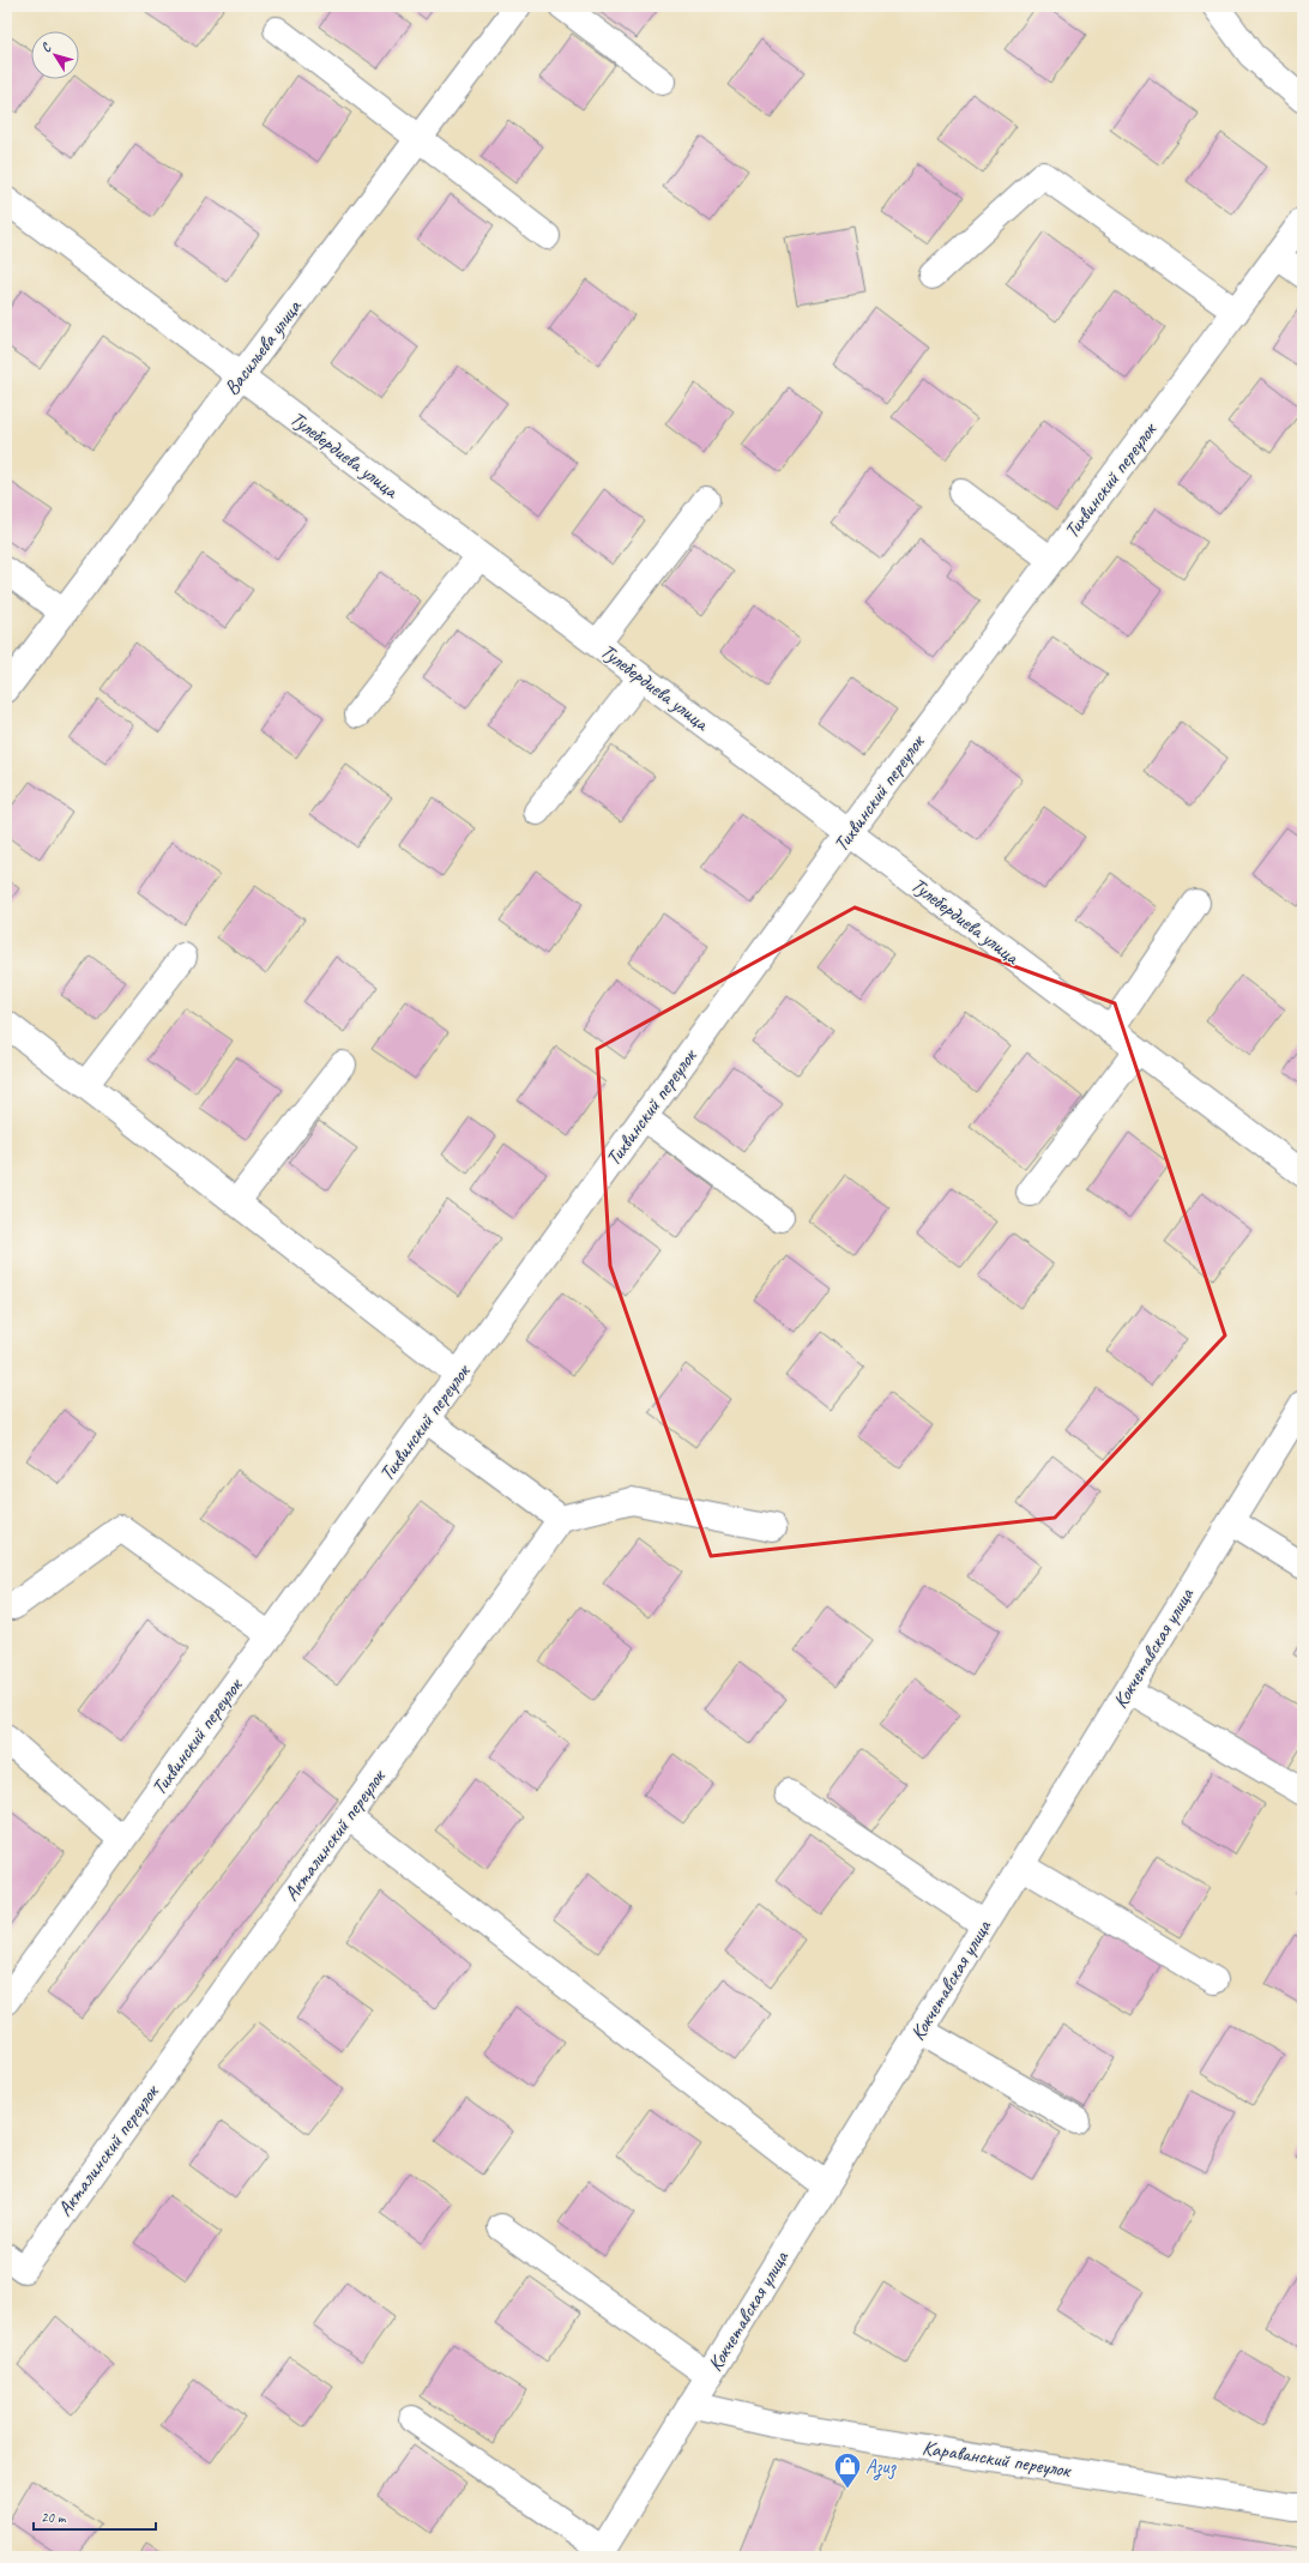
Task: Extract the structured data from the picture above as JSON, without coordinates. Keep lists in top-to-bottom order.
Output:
{
  "streets": {
    "street": [
      "Васильева улица",
      "Тулебердиева улица",
      "Тихвинский переулок",
      "Кокчетавская улица",
      "Акталинский переулок",
      "Караванский переулок"
    ]
  },
  "crossings": [
    ["Васильева улица", "Тулебердиева улица"],
    ["Тулебердиева улица", "Тихвинский переулок"],
    ["Кокчетавская улица", "Караванский переулок"]
  ],
  "places": {
    "shop": ["Азиз"]
  },
  "scale_bar": "20 m",
  "north": "top left"
}
